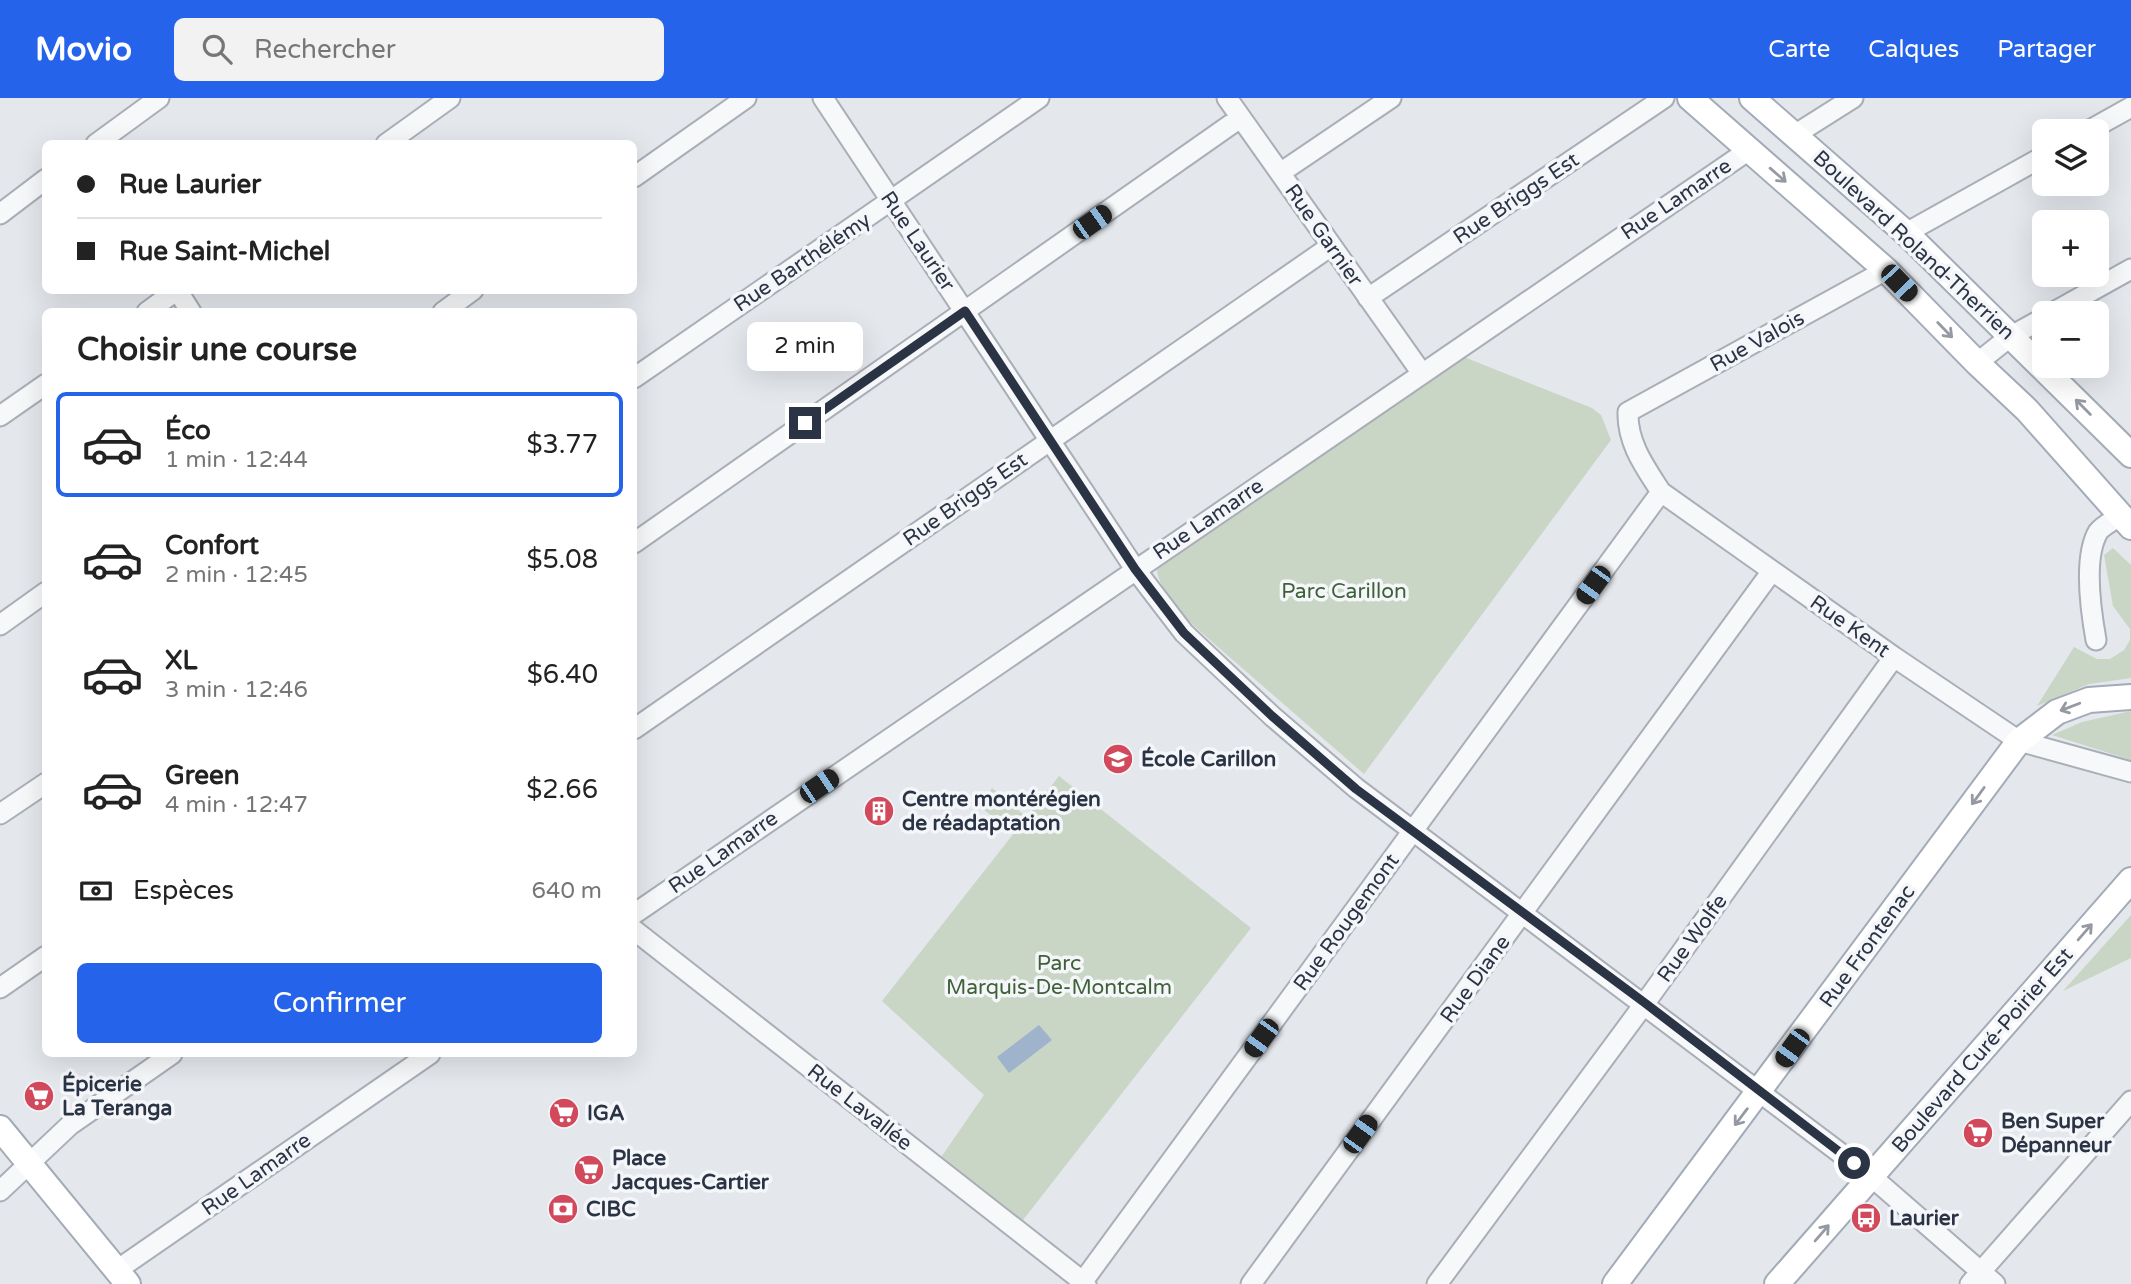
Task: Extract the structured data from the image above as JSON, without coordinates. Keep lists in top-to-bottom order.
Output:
{
  "streets": {
    "main road": ["Boulevard Roland-Therrien", "Rue Frontenac", "Boulevard Curé-Poirier Est"],
    "street": [
      "Rue Briggs Est",
      "Rue Lamarre",
      "Rue Garnier",
      "Rue Laurier",
      "Rue Barthélémy",
      "Rue Valois",
      "Rue Kent",
      "Rue Rougemont",
      "Rue Wolfe",
      "Rue Diane",
      "Rue Lavallée"
    ]
  },
  "crossings": [
    ["Rue Briggs Est", "Rue Garnier"],
    ["Rue Briggs Est", "Rue Laurier"],
    ["Rue Lamarre", "Rue Garnier"],
    ["Rue Lamarre", "Rue Laurier"],
    ["Rue Lamarre", "Boulevard Roland-Therrien"],
    ["Rue Laurier", "Rue Barthélémy"],
    ["Rue Laurier", "Rue Rougemont"],
    ["Rue Laurier", "Rue Wolfe"],
    ["Rue Laurier", "Rue Frontenac"],
    ["Rue Laurier", "Rue Diane"],
    ["Rue Laurier", "Boulevard Curé-Poirier Est"],
    ["Boulevard Roland-Therrien", "Rue Valois"],
    ["Rue Valois", "Rue Kent"],
    ["Rue Kent", "Rue Rougemont"],
    ["Rue Kent", "Rue Wolfe"],
    ["Rue Kent", "Rue Frontenac"],
    ["Rue Kent", "Rue Diane"],
    ["Rue Rougemont", "Rue Lavallée"]
  ],
  "one_way": ["Rue Frontenac", "Boulevard Curé-Poirier Est"],
  "parks": ["Parc Carillon", "Parc Marquis-De-Montcalm"],
  "places": {
    "school or university": ["École Carillon"],
    "building": ["Centre montérégien de réadaptation"],
    "supermarket": [
      "Épicerie La Teranga",
      "IGA",
      "Ben Super Dépanneur",
      "Place Jacques-Cartier"
    ],
    "bank": ["CIBC"],
    "bus stop": ["Laurier"]
  },
  "page": {
    "header": "Movio",
    "search": "Rechercher",
    "nav": ["Carte", "Calques", "Partager"],
    "map_buttons": ["+", "−"],
    "banner": ["Rue Laurier", "Rue Saint-Michel"],
    "heading": "Choisir une course",
    "bubble": "2 min",
    "list": [
      {
        "name": "Éco",
        "note": "1 min · 12:44",
        "value": "$3.77"
      },
      {
        "name": "Confort",
        "note": "2 min · 12:45",
        "value": "$5.08"
      },
      {
        "name": "XL",
        "note": "3 min · 12:46",
        "value": "$6.40"
      },
      {
        "name": "Green",
        "note": "4 min · 12:47",
        "value": "$2.66"
      }
    ],
    "pay": ["Espèces", "640 m"],
    "buttons": "Confirmer"
  }
}
